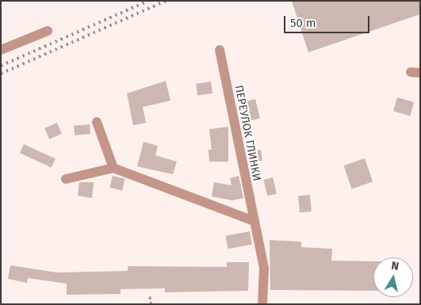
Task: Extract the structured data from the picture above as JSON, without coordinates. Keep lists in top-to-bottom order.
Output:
{
  "streets": {
    "street": ["ПЕРЕУЛОК ГЛИНКИ"]
  },
  "scale_bar": "50 m",
  "north": "top"
}
